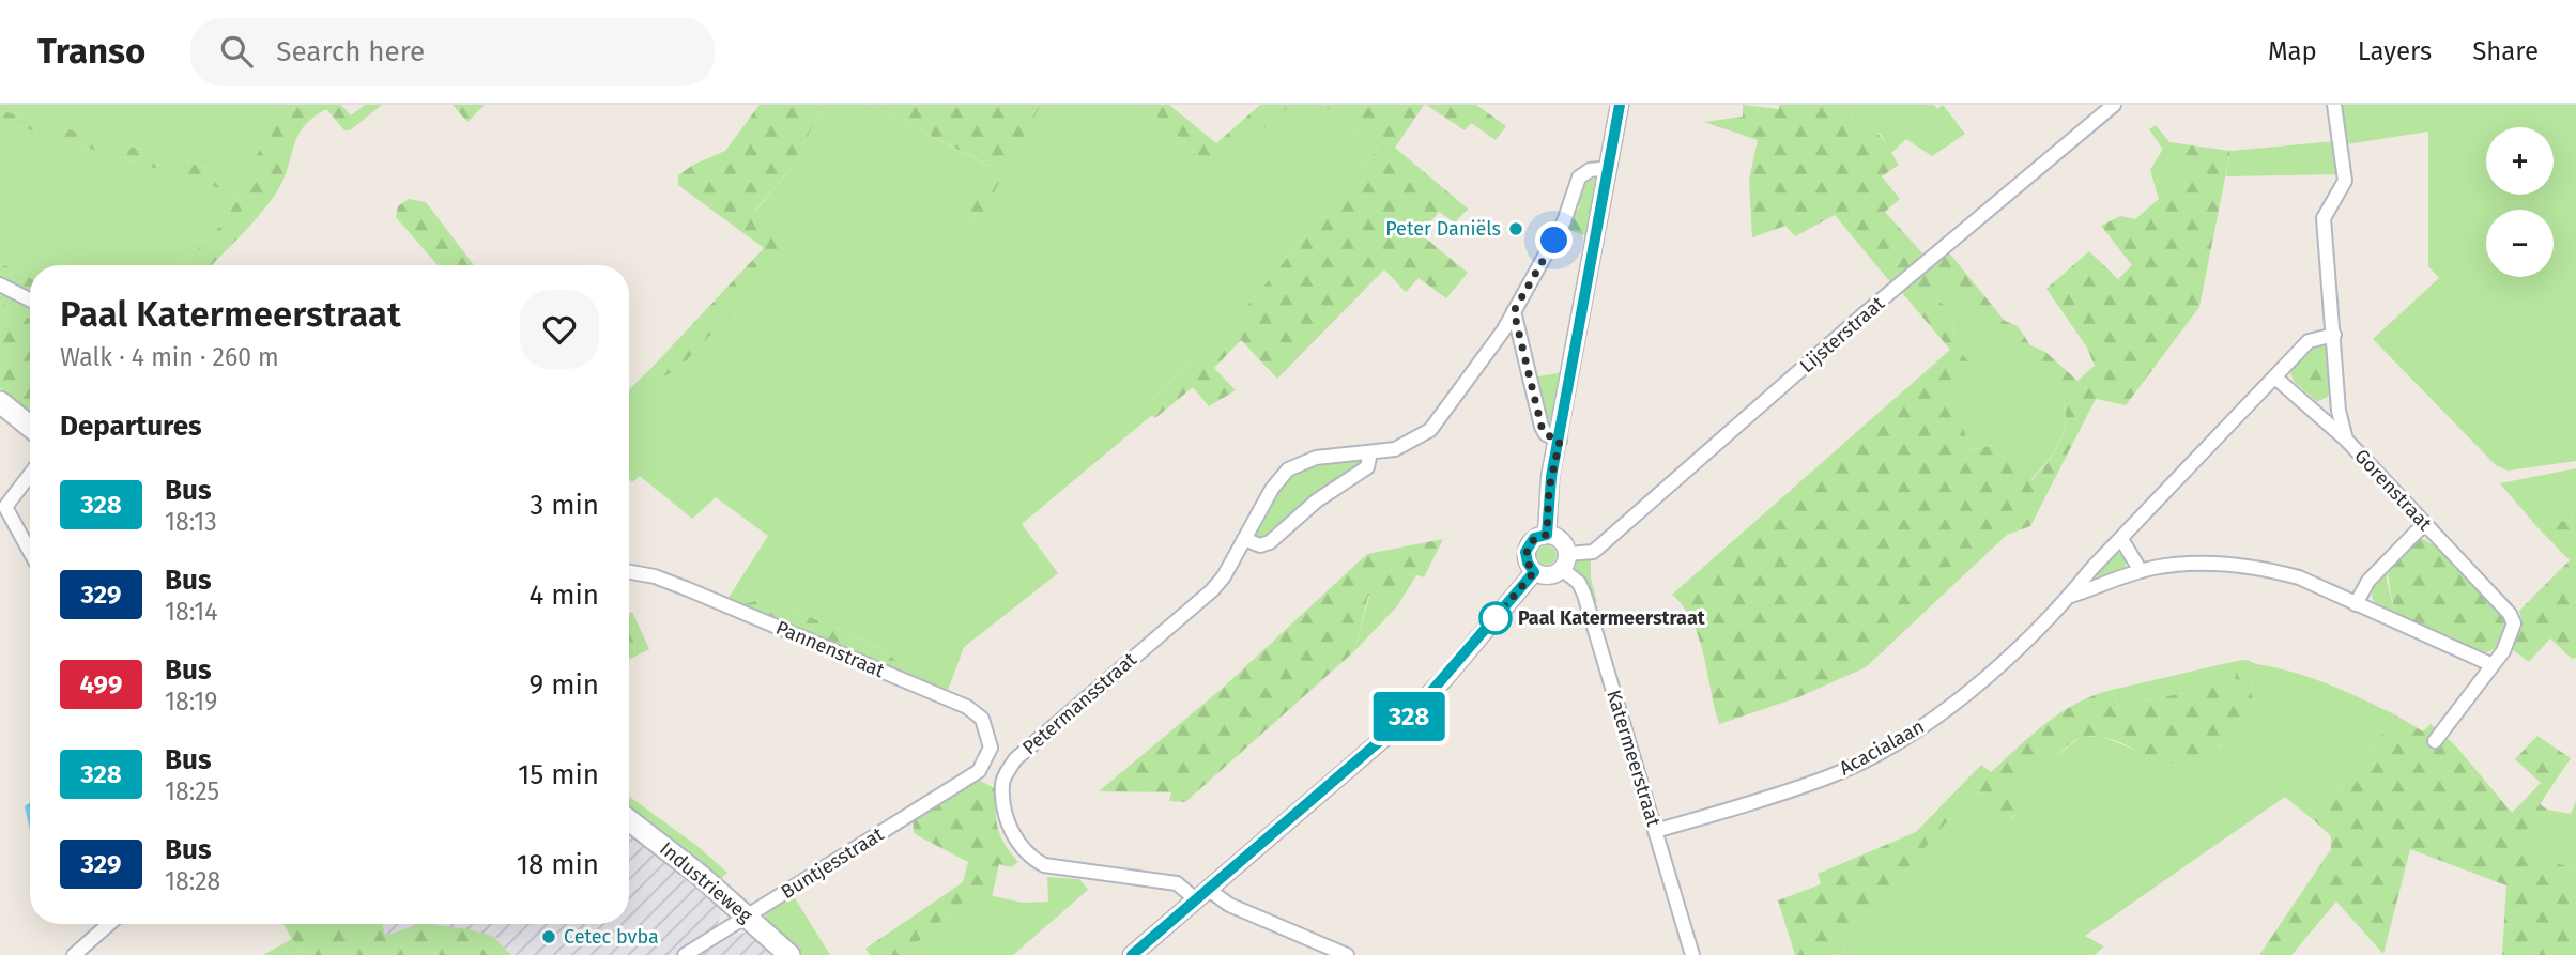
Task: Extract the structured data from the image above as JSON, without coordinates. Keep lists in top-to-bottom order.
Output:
{
  "streets": {
    "main road": ["Industrieweg"],
    "street": [
      "Lijsterstraat",
      "Gorenstraat",
      "Pannenstraat",
      "Petermansstraat",
      "Acacialaan",
      "Katermeerstraat",
      "Buntjesstraat"
    ]
  },
  "crossings": [
    ["Lijsterstraat", "Katermeerstraat"],
    ["Gorenstraat", "Acacialaan"],
    ["Acacialaan", "Katermeerstraat"],
    ["Buntjesstraat", "Industrieweg"]
  ],
  "places": ["Peter Daniëls", "Paal Katermeerstraat", "Cetec bvba"],
  "lines": ["bus line 328"],
  "page": {
    "header": "Transo",
    "search": "Search here",
    "nav": ["Map", "Layers", "Share"],
    "on_map": "328",
    "map_buttons": ["+", "−"],
    "heading": [
      ["Paal Katermeerstraat", "Walk · 4 min · 260 m"],
      "Departures"
    ],
    "list": [
      {
        "mark": "328",
        "name": "Bus",
        "note": "18:13",
        "value": "3 min"
      },
      {
        "mark": "329",
        "name": "Bus",
        "note": "18:14",
        "value": "4 min"
      },
      {
        "mark": "499",
        "name": "Bus",
        "note": "18:19",
        "value": "9 min"
      },
      {
        "mark": "328",
        "name": "Bus",
        "note": "18:25",
        "value": "15 min"
      },
      {
        "mark": "329",
        "name": "Bus",
        "note": "18:28",
        "value": "18 min"
      }
    ]
  }
}
